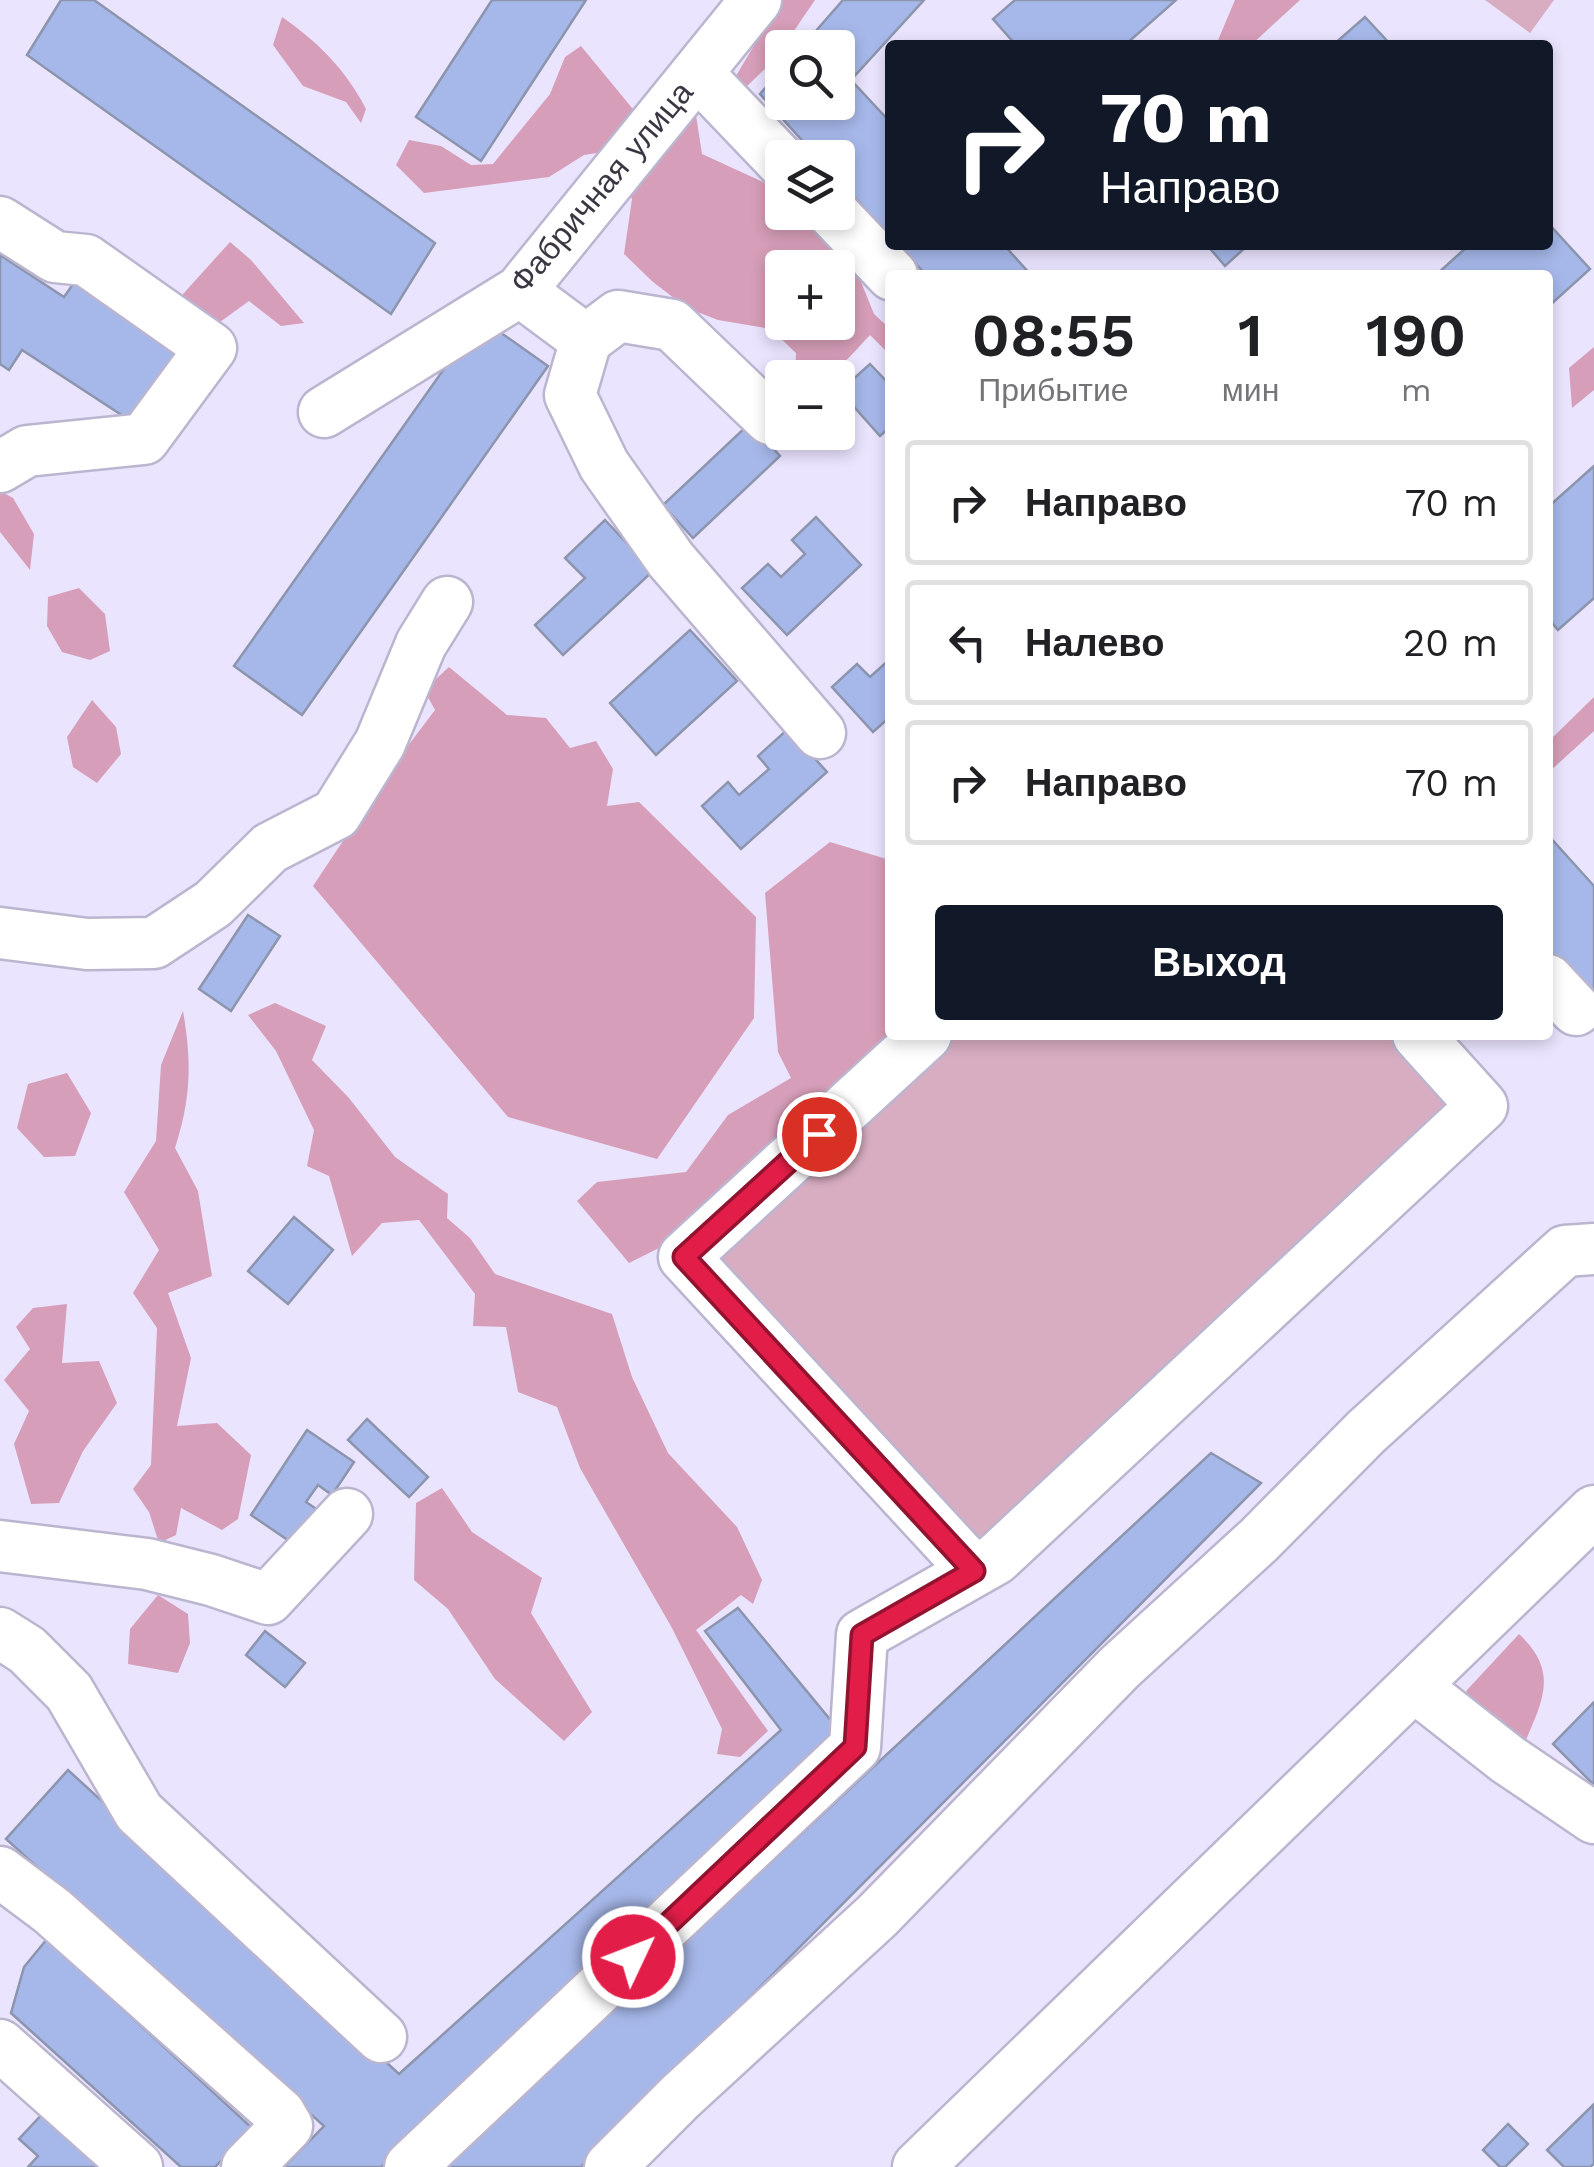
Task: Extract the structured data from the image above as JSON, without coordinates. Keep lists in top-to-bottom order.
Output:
{
  "streets": {
    "street": ["Фабричная улица"]
  },
  "page": {
    "map_buttons": ["+", "−"],
    "turn": ["70 m", "Направо"],
    "eta": [
      "08:55",
      "Прибытие",
      "1",
      "мин",
      "190",
      "m"
    ],
    "list": [
      {
        "name": "Направо",
        "value": "70 m"
      },
      {
        "name": "Налево",
        "value": "20 m"
      },
      {
        "name": "Направо",
        "value": "70 m"
      }
    ],
    "buttons": "Выход"
  }
}
